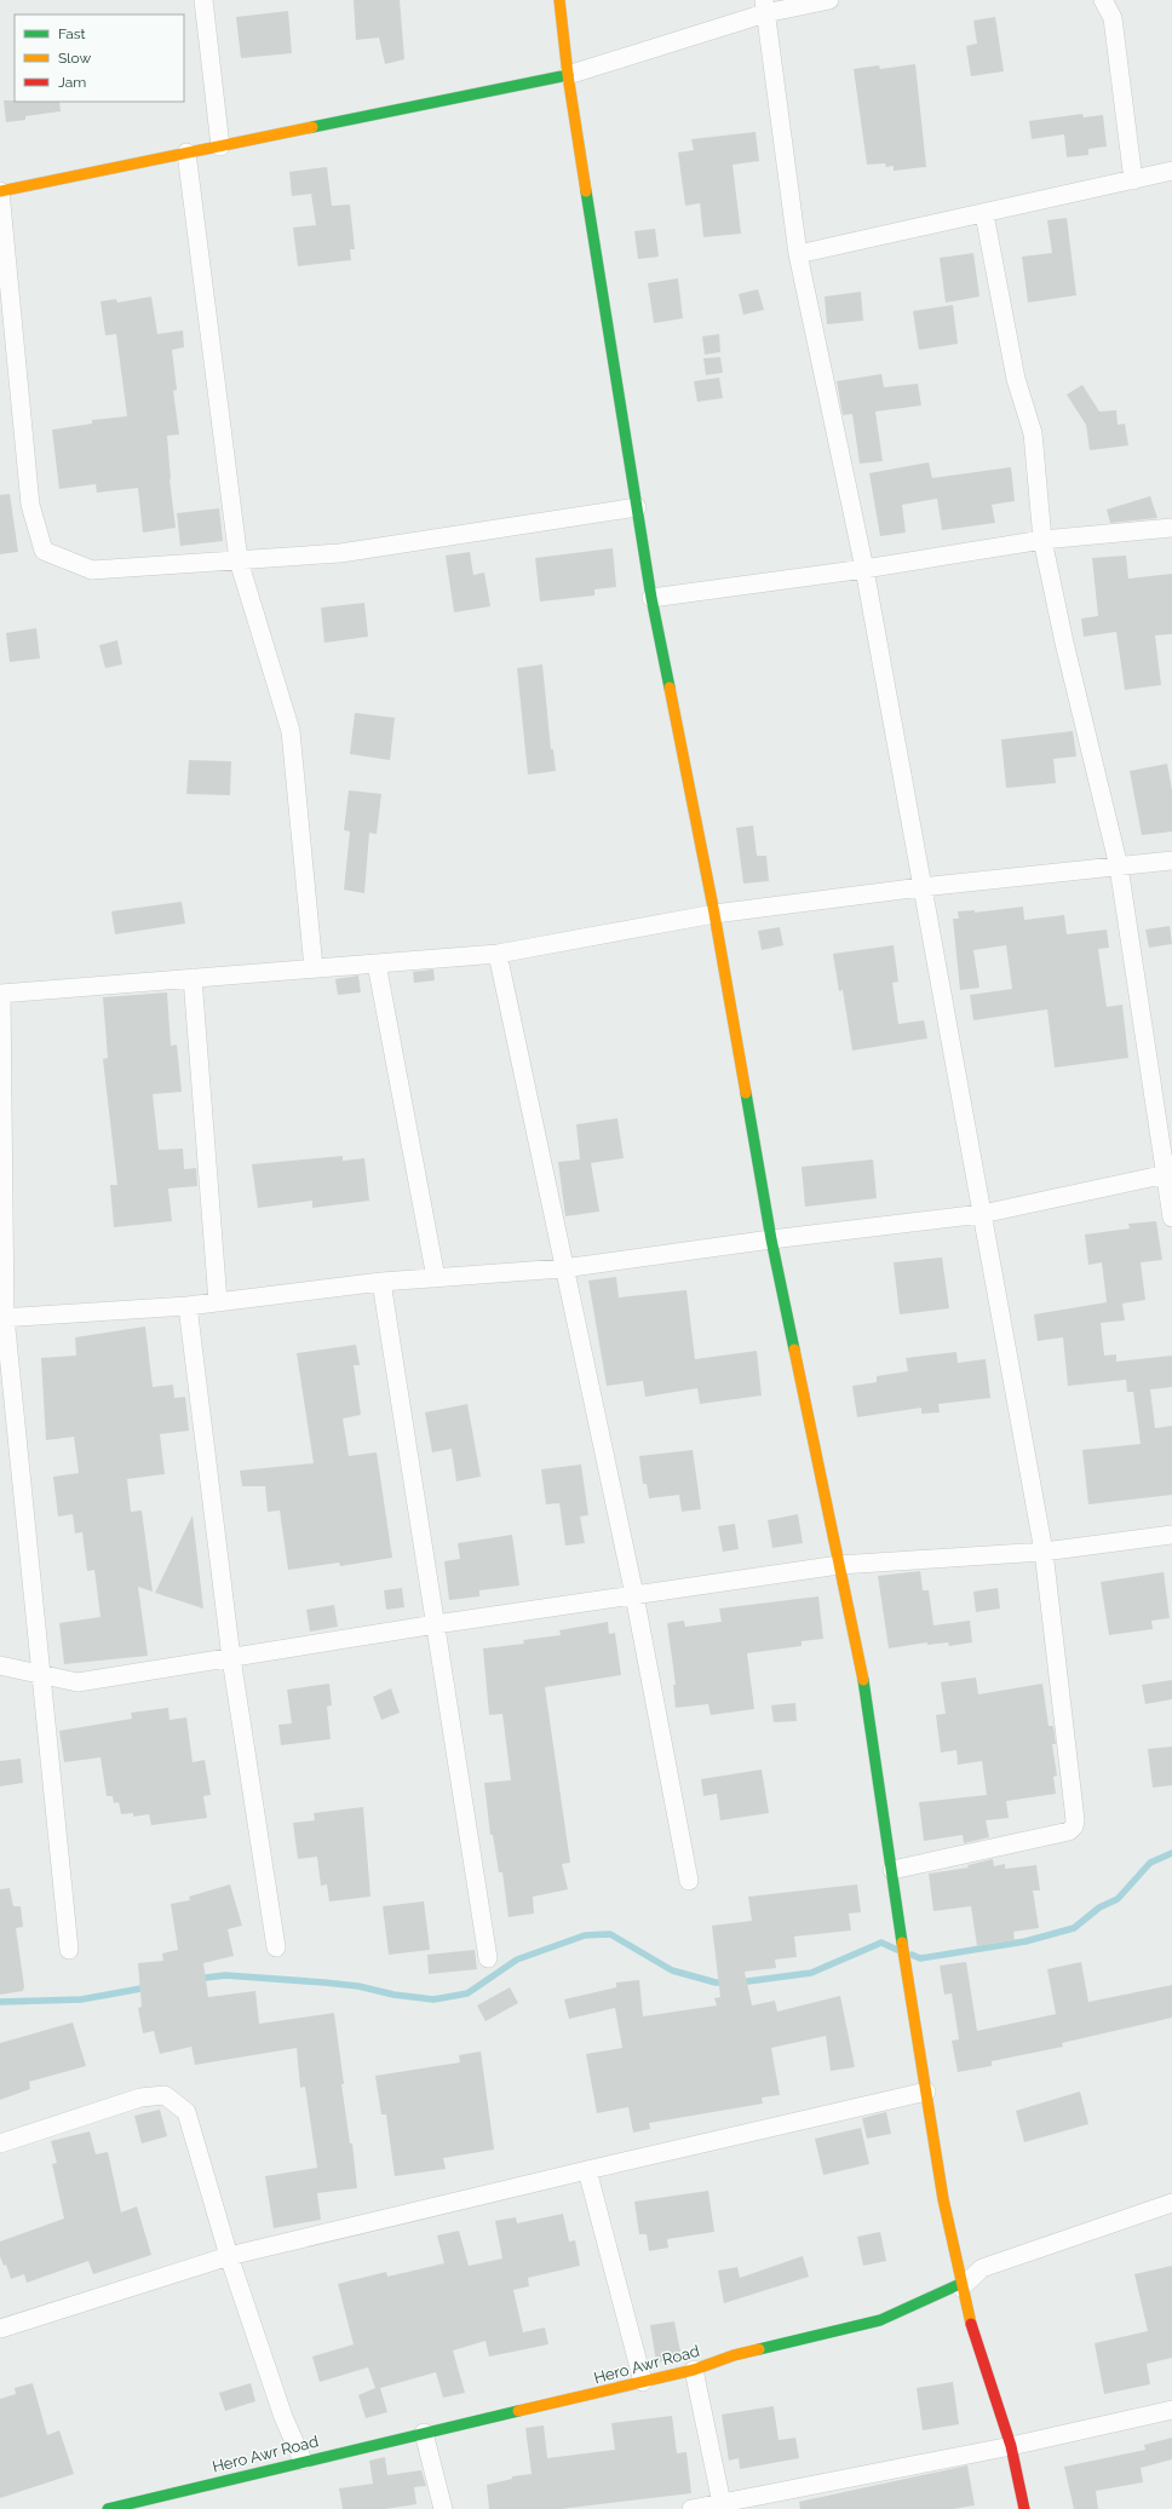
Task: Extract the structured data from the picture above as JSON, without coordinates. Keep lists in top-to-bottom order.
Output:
{
  "streets": {
    "main road": ["Hero Awr Road"]
  },
  "legend": ["Fast", "Slow", "Jam"]
}
